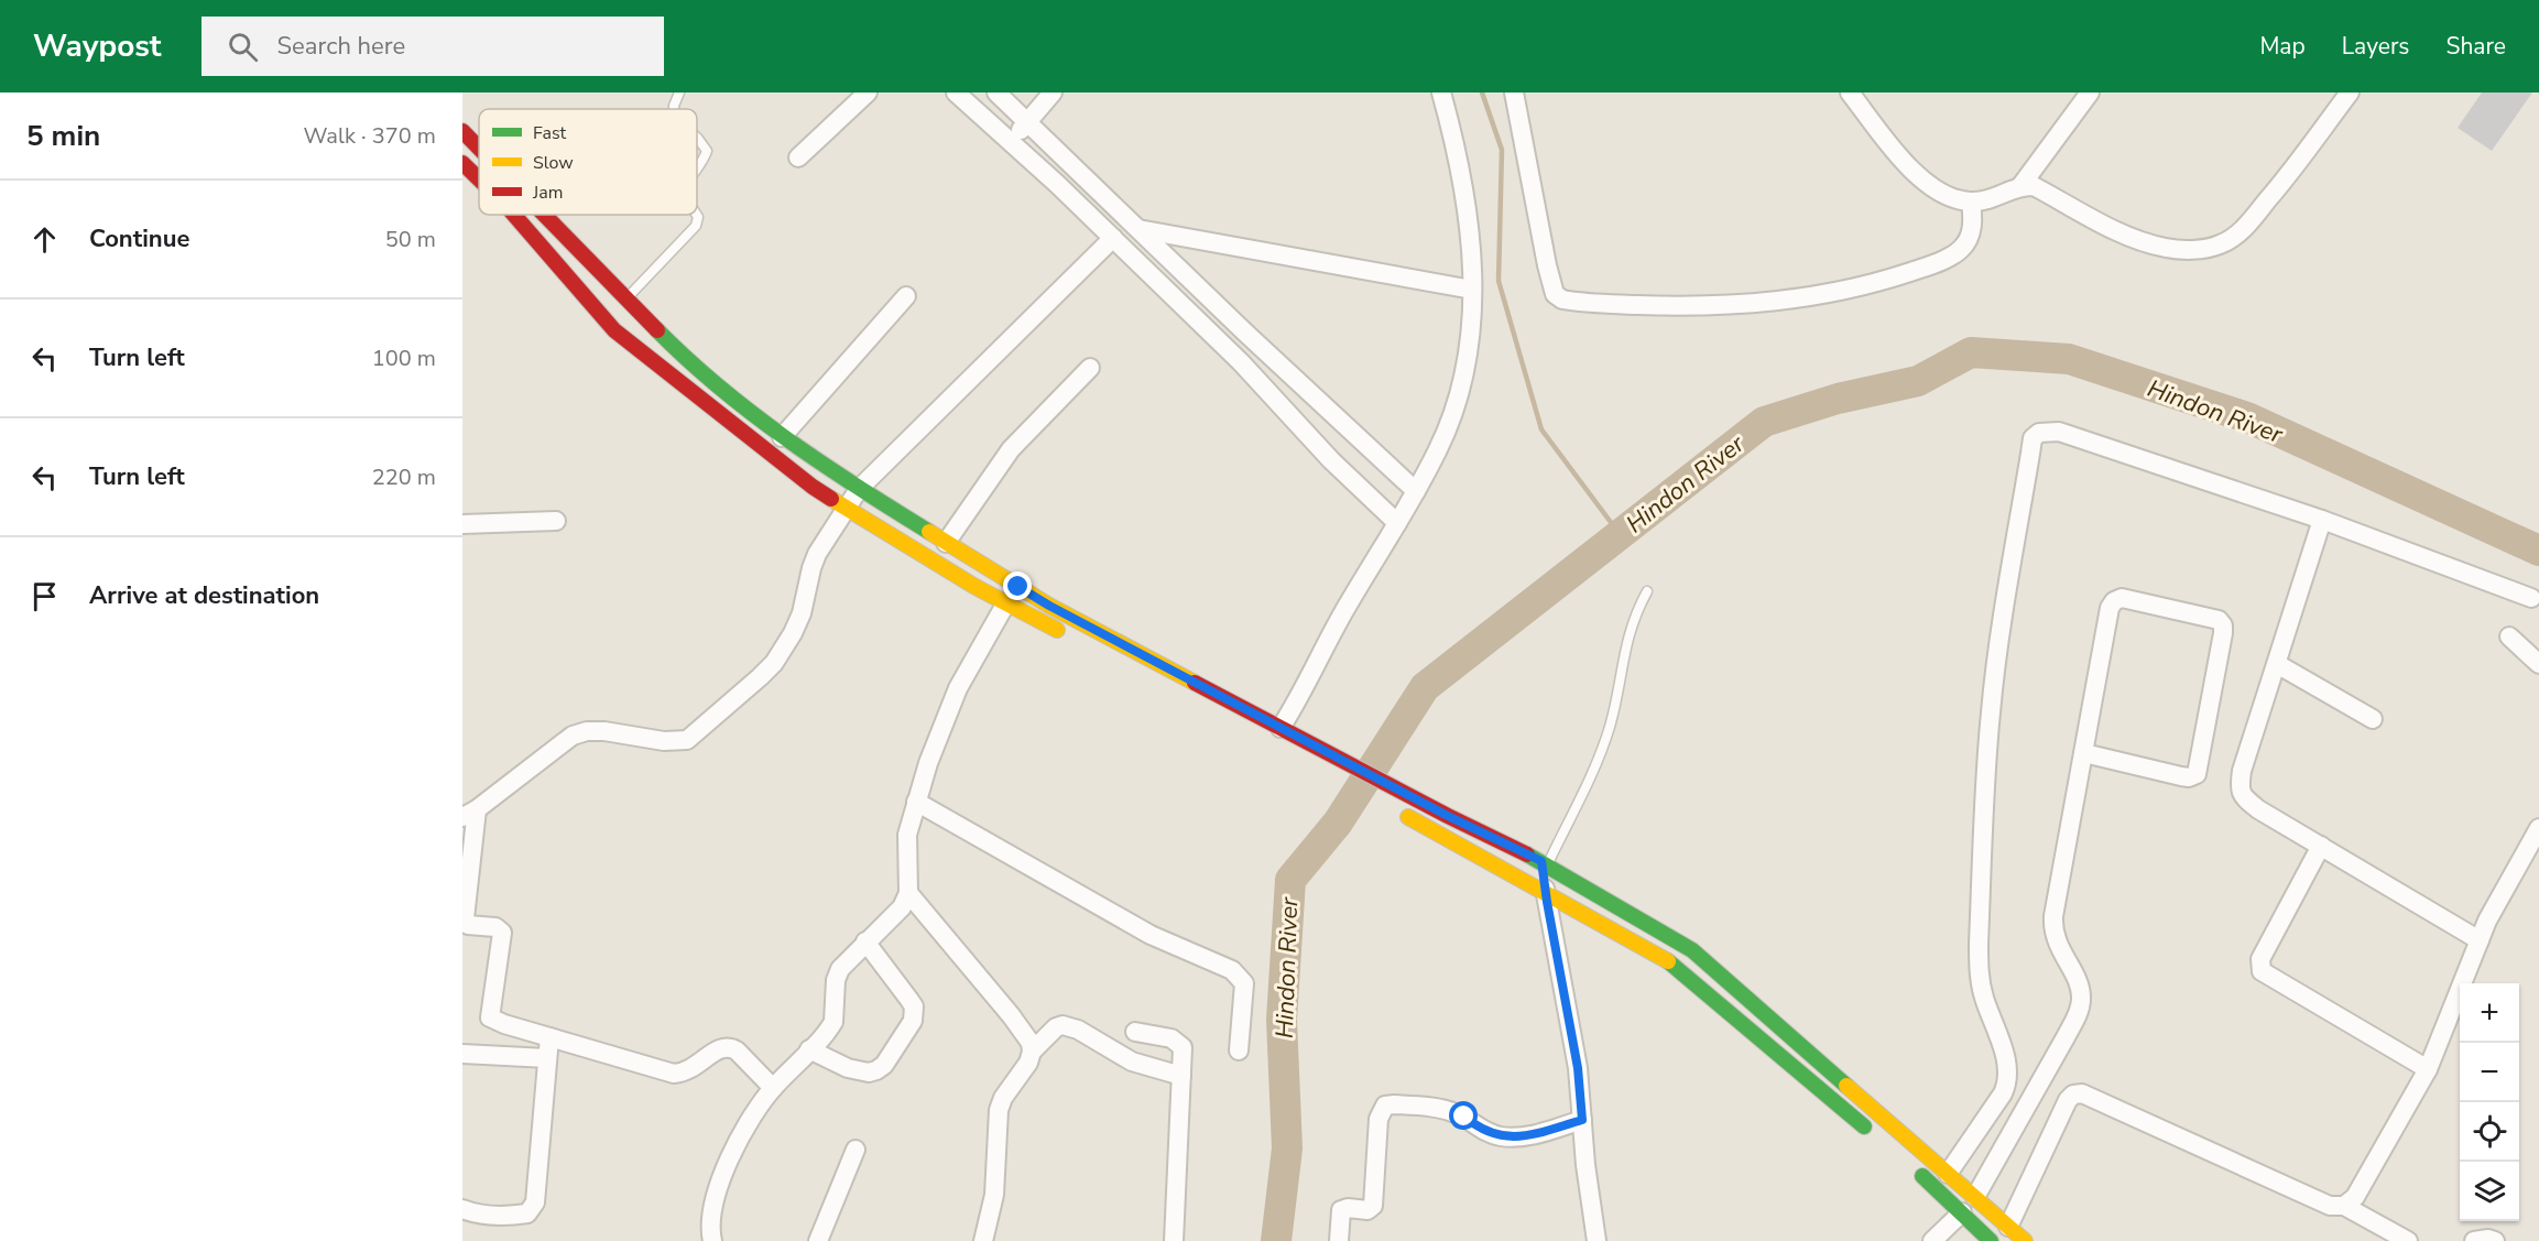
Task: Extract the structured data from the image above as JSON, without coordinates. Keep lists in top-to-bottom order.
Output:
{
  "water": ["Hindon River"],
  "legend": ["Fast", "Slow", "Jam"],
  "page": {
    "header": "Waypost",
    "search": "Search here",
    "nav": ["Map", "Layers", "Share"],
    "heading": ["5 min", "Walk · 370 m"],
    "list": [
      ["Continue", "50 m"],
      ["Turn left", "100 m"],
      ["Turn left", "220 m"],
      "Arrive at destination"
    ],
    "map_buttons": ["+", "−"]
  }
}
